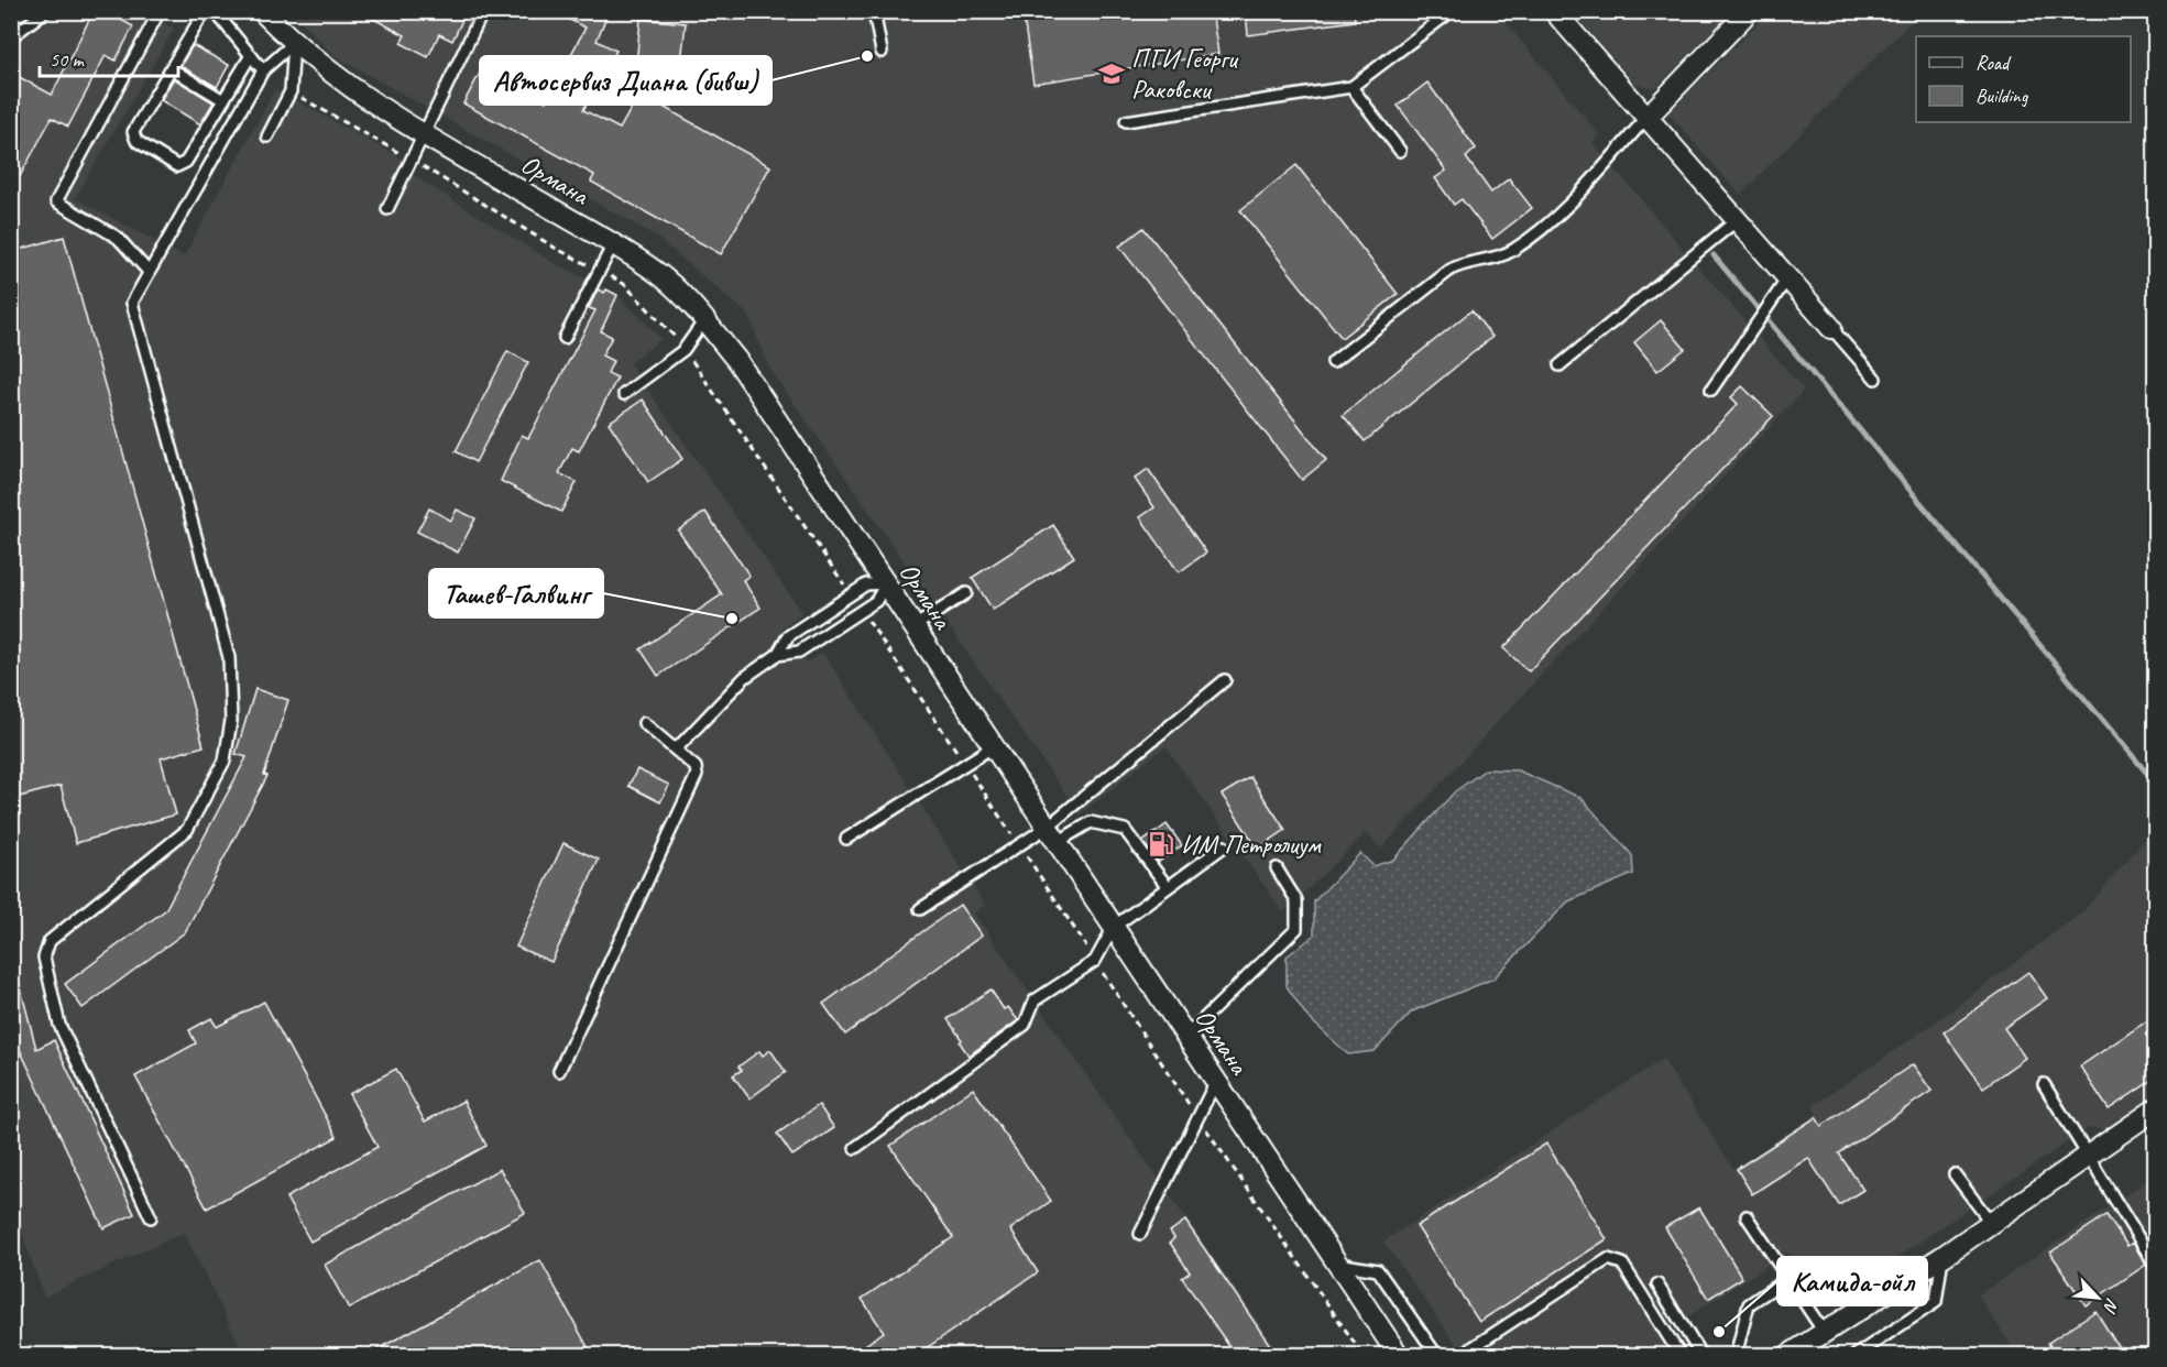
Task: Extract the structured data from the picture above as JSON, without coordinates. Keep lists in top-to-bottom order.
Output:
{
  "streets": {
    "street": ["Ормана"]
  },
  "places": {
    "other": ["Автосервиз Диана (бивш)", "Ташев-Галвинг", "Камида-ойл"],
    "school or university": ["ПГИ Георги Раковски"],
    "fuel station": ["ИМ Петролиум"]
  },
  "legend": ["Road", "Building"],
  "scale_bar": "50 m",
  "north": "bottom right"
}
